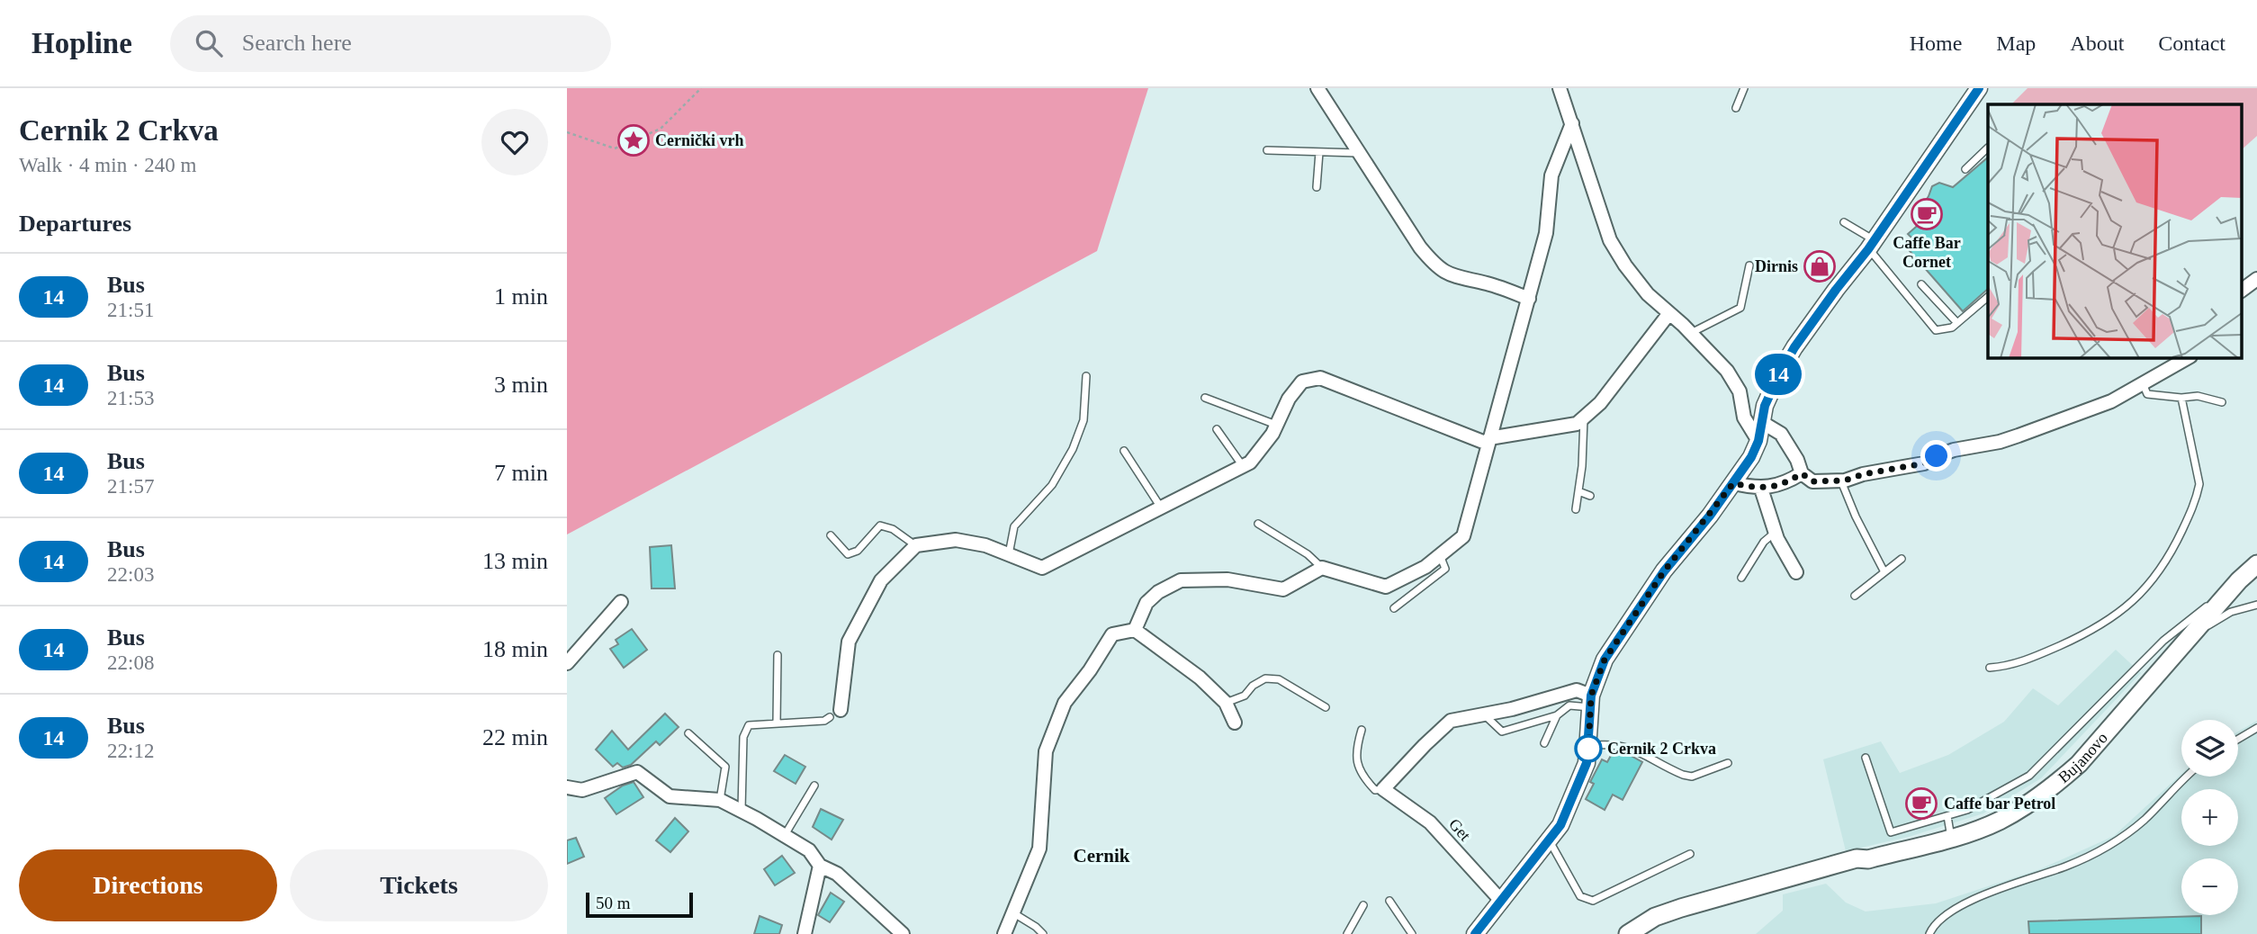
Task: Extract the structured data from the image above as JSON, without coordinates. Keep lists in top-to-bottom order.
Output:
{
  "streets": {
    "main road": ["Bujanovo"],
    "street": ["Get"]
  },
  "districts": ["Cernik"],
  "places": {
    "place": ["Cernički vrh"],
    "cafe": ["Caffe Bar Cornet", "Caffe bar Petrol"],
    "shop": ["Dirnis"],
    "other": ["Cernik 2 Crkva"]
  },
  "lines": ["bus line 14"],
  "scale_bar": "50 m",
  "page": {
    "header": "Hopline",
    "search": "Search here",
    "nav": [
      "Home",
      "Map",
      "About",
      "Contact"
    ],
    "heading": [
      ["Cernik 2 Crkva", "Walk · 4 min · 240 m"],
      "Departures"
    ],
    "on_map": "14",
    "list": [
      {
        "mark": "14",
        "name": "Bus",
        "note": "21:51",
        "value": "1 min"
      },
      {
        "mark": "14",
        "name": "Bus",
        "note": "21:53",
        "value": "3 min"
      },
      {
        "mark": "14",
        "name": "Bus",
        "note": "21:57",
        "value": "7 min"
      },
      {
        "mark": "14",
        "name": "Bus",
        "note": "22:03",
        "value": "13 min"
      },
      {
        "mark": "14",
        "name": "Bus",
        "note": "22:08",
        "value": "18 min"
      },
      {
        "mark": "14",
        "name": "Bus",
        "note": "22:12",
        "value": "22 min"
      }
    ],
    "map_buttons": ["+", "−"],
    "buttons": ["Directions", "Tickets"],
    "scale": "50 m"
  }
}
